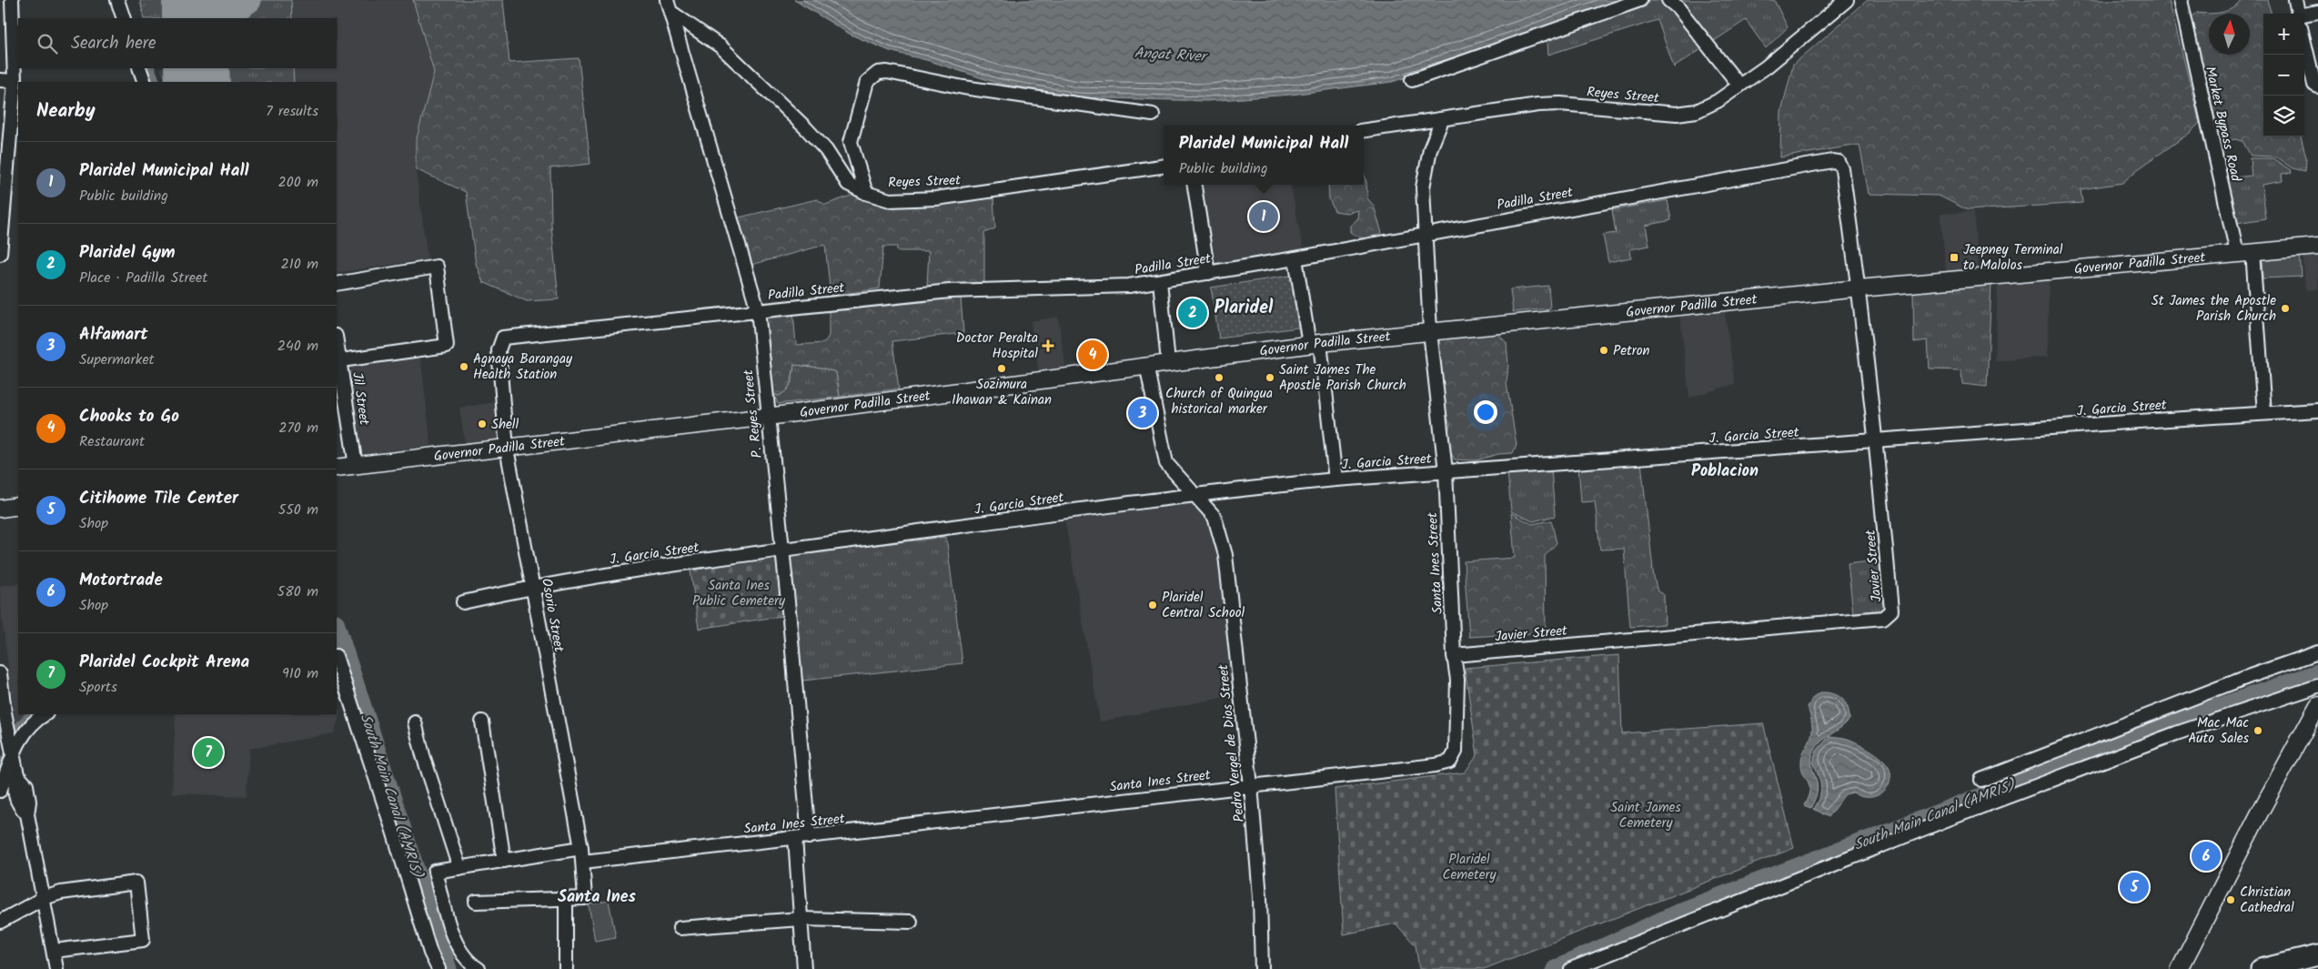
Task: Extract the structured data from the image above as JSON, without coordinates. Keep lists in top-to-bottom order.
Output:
{
  "streets": {
    "main road": ["Governor Padilla Street"],
    "street": [
      "Reyes Street",
      "Market Bypass Road",
      "Padilla Street",
      "Jil Street",
      "J. Garcia Street",
      "P. Reyes Street",
      "Santa Ines Street",
      "Javier Street",
      "Osorio Street",
      "Pedro Vergel de Dios Street"
    ]
  },
  "crossings": [
    ["Reyes Street", "P. Reyes Street"],
    ["Reyes Street", "Santa Ines Street"],
    ["Market Bypass Road", "Governor Padilla Street"],
    ["Market Bypass Road", "J. Garcia Street"],
    ["Padilla Street", "P. Reyes Street"],
    ["Padilla Street", "Santa Ines Street"],
    ["Padilla Street", "Javier Street"],
    ["Padilla Street", "Osorio Street"],
    ["Governor Padilla Street", "Jil Street"],
    ["Governor Padilla Street", "P. Reyes Street"],
    ["Governor Padilla Street", "Santa Ines Street"],
    ["Governor Padilla Street", "Javier Street"],
    ["Governor Padilla Street", "Osorio Street"],
    ["Governor Padilla Street", "Pedro Vergel de Dios Street"],
    ["J. Garcia Street", "P. Reyes Street"],
    ["J. Garcia Street", "Santa Ines Street"],
    ["J. Garcia Street", "Javier Street"],
    ["J. Garcia Street", "Osorio Street"],
    ["J. Garcia Street", "Pedro Vergel de Dios Street"],
    ["P. Reyes Street", "Santa Ines Street"],
    ["Santa Ines Street", "Javier Street"],
    ["Santa Ines Street", "Osorio Street"],
    ["Santa Ines Street", "Pedro Vergel de Dios Street"]
  ],
  "districts": ["Plaridel", "Poblacion", "Santa Ines"],
  "water": ["Angat River", "South Main Canal (AMRIS)"],
  "parks": ["Santa Ines Public Cemetery", "Saint James Cemetery", "Plaridel Cemetery"],
  "places": {
    "transit": ["Jeepney Terminal to Malolos"],
    "other": [
      "St James the Apostle Parish Church",
      "Petron",
      "Agnaya Barangay Health Station",
      "Sozimura Ihawan & Kainan",
      "Church of Quingua historical marker",
      "Saint James The Apostle Parish Church",
      "Shell",
      "Plaridel Central School",
      "Mac Mac Auto Sales",
      "Christian Cathedral"
    ],
    "health": ["Doctor Peralta Hospital"]
  },
  "north": "top",
  "page": {
    "map_buttons": ["+", "−"],
    "search": "Search here",
    "heading": ["Nearby", "7 results"],
    "popup": ["Plaridel Municipal Hall", "Public building"],
    "list": [
      {
        "mark": "1",
        "name": "Plaridel Municipal Hall",
        "note": "Public building",
        "value": "200 m"
      },
      {
        "mark": "2",
        "name": "Plaridel Gym",
        "note": "Place · Padilla Street",
        "value": "210 m"
      },
      {
        "mark": "3",
        "name": "Alfamart",
        "note": "Supermarket",
        "value": "240 m"
      },
      {
        "mark": "4",
        "name": "Chooks to Go",
        "note": "Restaurant",
        "value": "270 m"
      },
      {
        "mark": "5",
        "name": "Citihome Tile Center",
        "note": "Shop",
        "value": "550 m"
      },
      {
        "mark": "6",
        "name": "Motortrade",
        "note": "Shop",
        "value": "580 m"
      },
      {
        "mark": "7",
        "name": "Plaridel Cockpit Arena",
        "note": "Sports",
        "value": "910 m"
      }
    ],
    "pins": [
      "1",
      "2",
      "4",
      "3",
      "7",
      "6",
      "5"
    ]
  }
}
